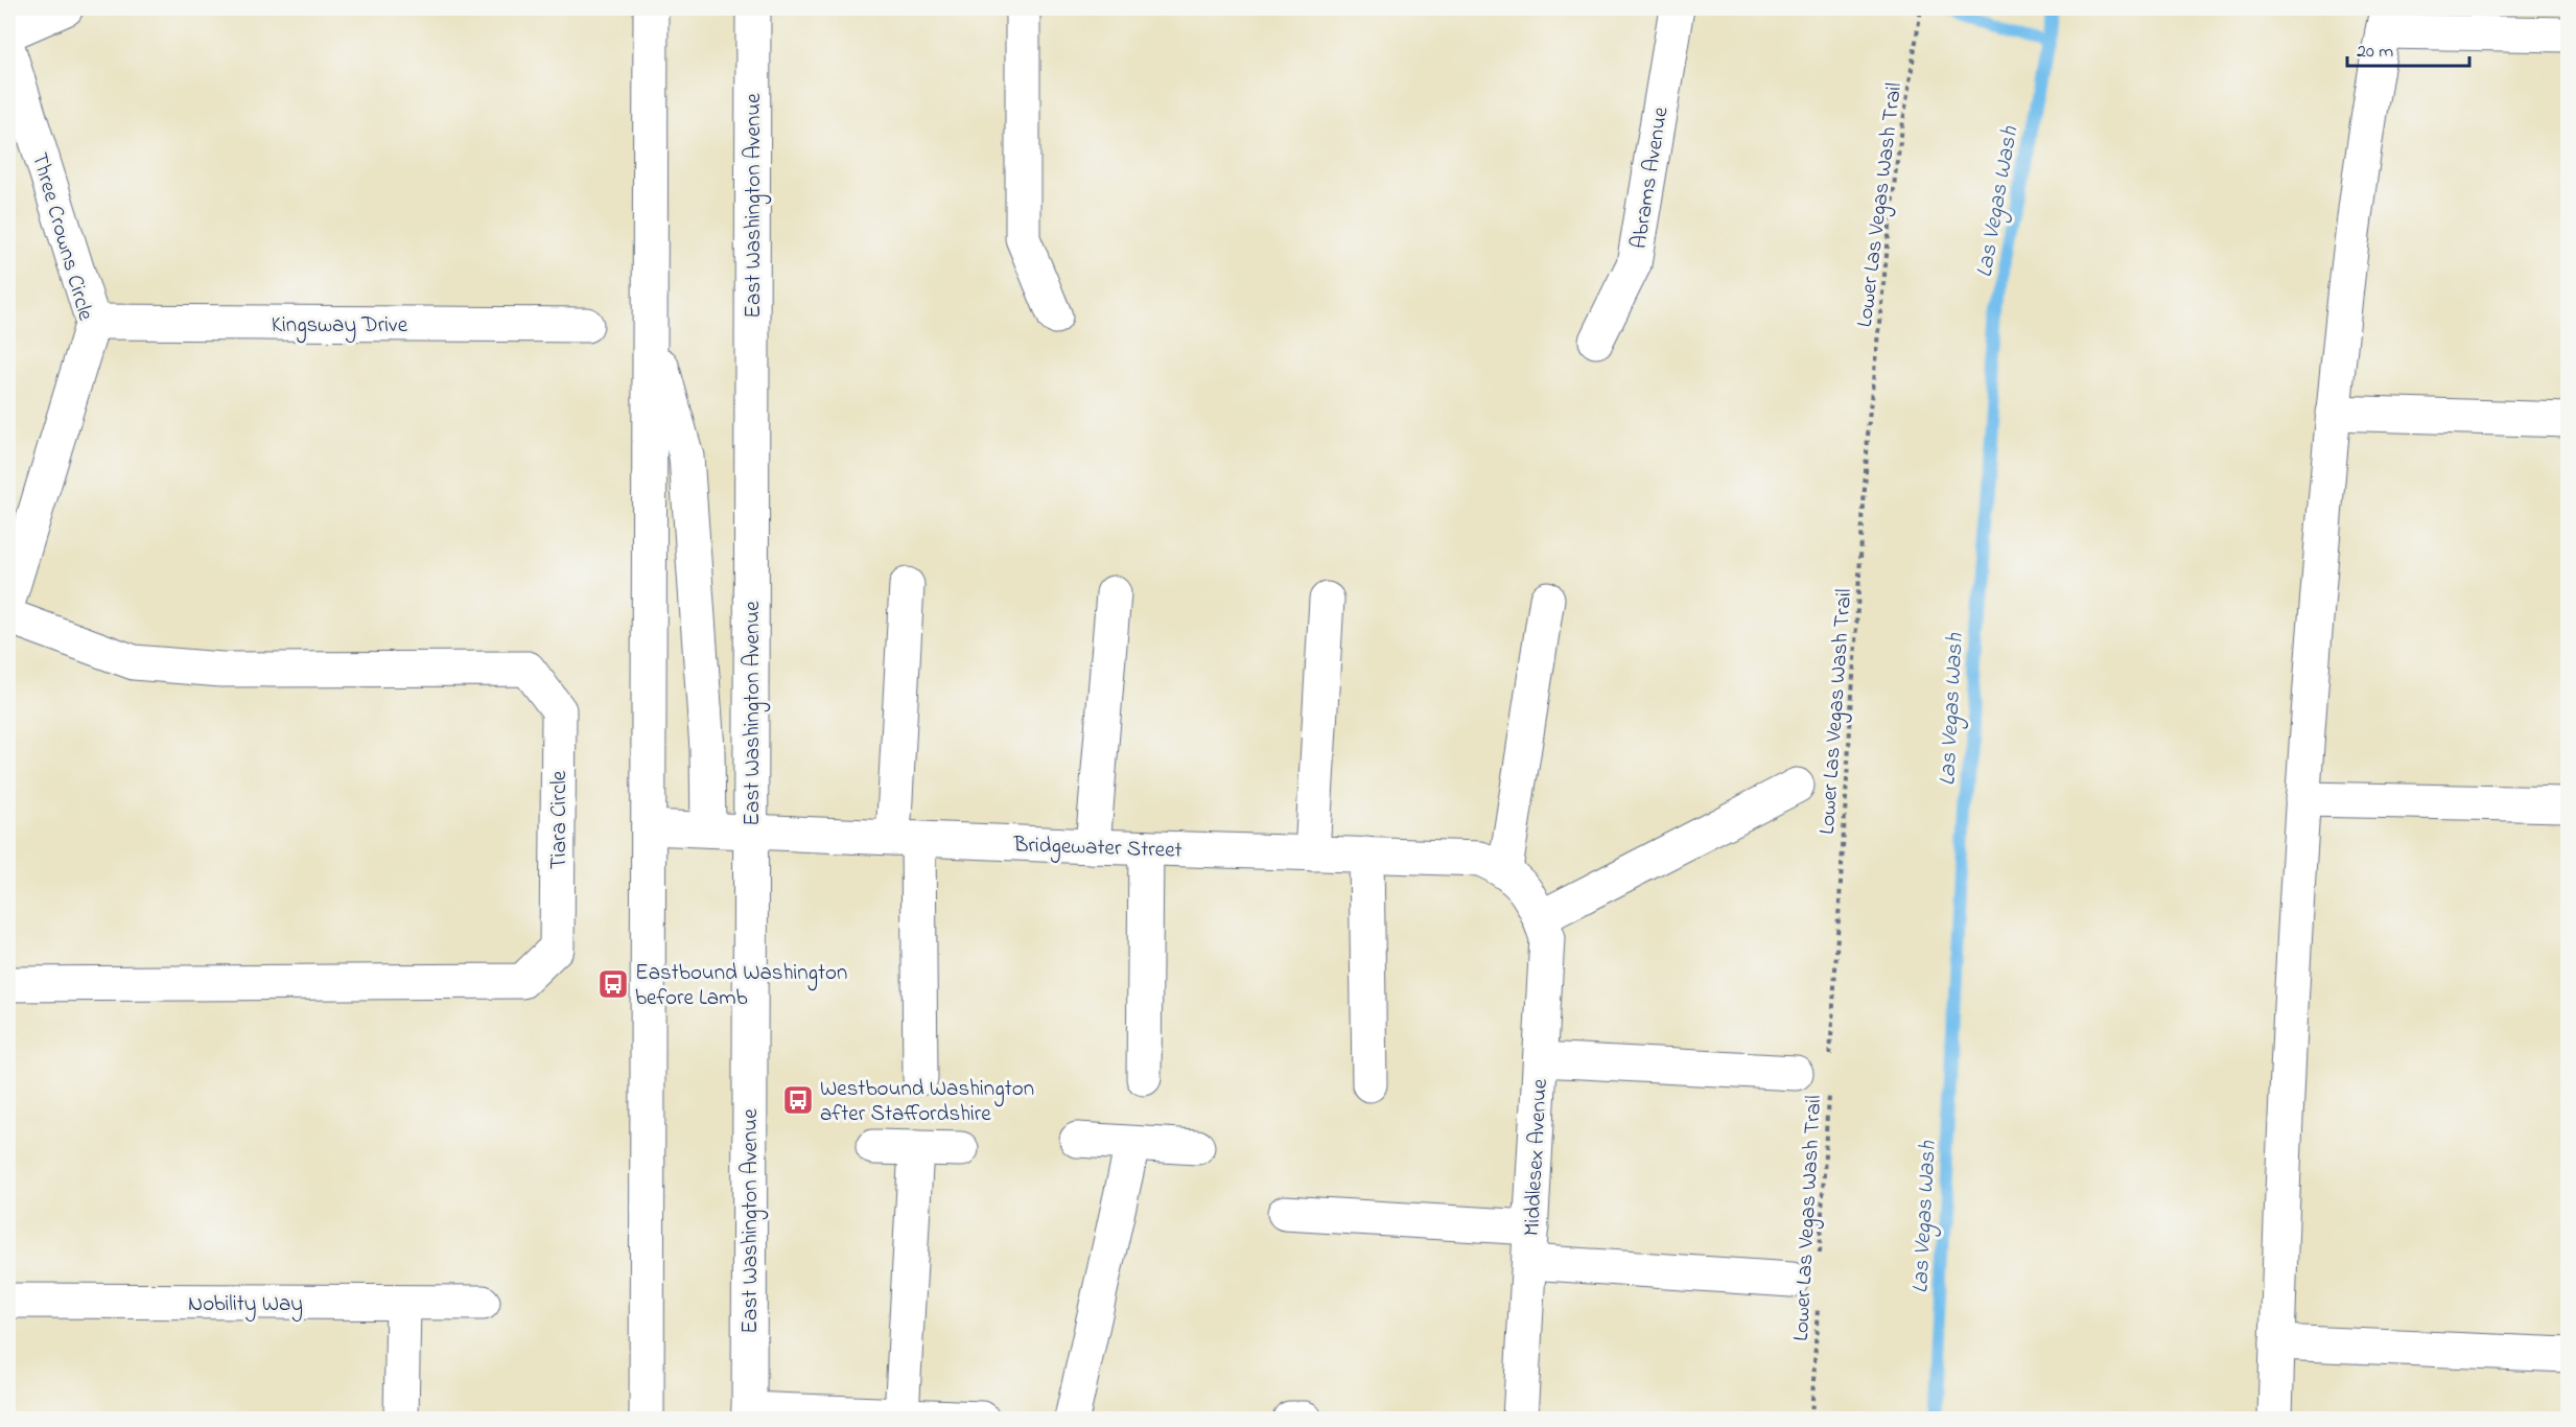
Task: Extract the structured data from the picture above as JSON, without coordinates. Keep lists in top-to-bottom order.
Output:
{
  "streets": {
    "street": [
      "Abrams Avenue",
      "East Washington Avenue",
      "Three Crowns Circle",
      "Kingsway Drive",
      "Tiara Circle",
      "Bridgewater Street",
      "Middlesex Avenue",
      "Nobility Way"
    ],
    "path": ["Lower Las Vegas Wash Trail"]
  },
  "crossings": [
    ["East Washington Avenue", "Bridgewater Street"],
    ["Three Crowns Circle", "Kingsway Drive"],
    ["Bridgewater Street", "Middlesex Avenue"]
  ],
  "water": ["Las Vegas Wash"],
  "places": {
    "bus stop": ["Eastbound Washington before Lamb", "Westbound Washington after Staffordshire"]
  },
  "scale_bar": "20 m"
}
